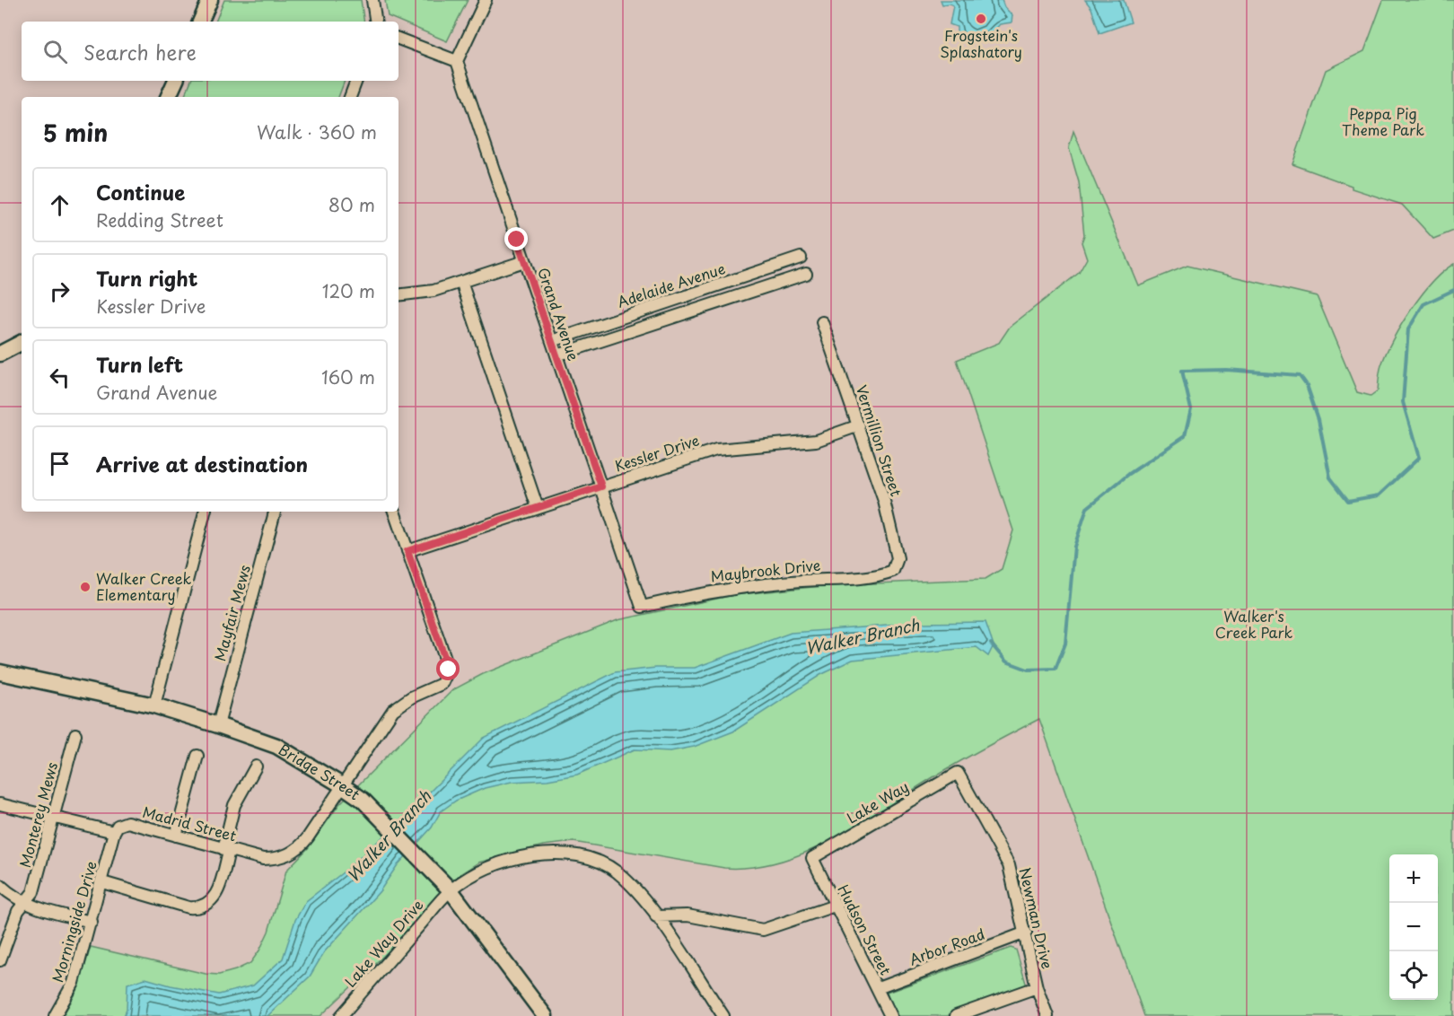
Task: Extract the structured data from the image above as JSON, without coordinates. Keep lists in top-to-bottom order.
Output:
{
  "streets": {
    "street": [
      "Adelaide Avenue",
      "Grand Avenue",
      "Vermillion Street",
      "Kessler Drive",
      "Maybrook Drive",
      "Mayfair Mews",
      "Bridge Street",
      "Lake Way",
      "Monterey Mews",
      "Madrid Street",
      "Newman Drive",
      "Morningside Drive",
      "Hudson Street",
      "Lake Way Drive",
      "Arbor Road"
    ]
  },
  "crossings": [
    ["Adelaide Avenue", "Grand Avenue"],
    ["Grand Avenue", "Kessler Drive"],
    ["Grand Avenue", "Maybrook Drive"],
    ["Vermillion Street", "Kessler Drive"],
    ["Vermillion Street", "Maybrook Drive"],
    ["Kessler Drive", "Madrid Street"],
    ["Mayfair Mews", "Bridge Street"],
    ["Bridge Street", "Madrid Street"],
    ["Bridge Street", "Lake Way Drive"],
    ["Lake Way", "Newman Drive"],
    ["Lake Way", "Hudson Street"],
    ["Madrid Street", "Morningside Drive"],
    ["Newman Drive", "Arbor Road"],
    ["Hudson Street", "Arbor Road"]
  ],
  "water": ["Walker Branch"],
  "parks": ["Peppa Pig Theme Park", "Walker's Creek Park"],
  "places": ["Frogstein's Splashatory", "Walker Creek Elementary"],
  "page": {
    "search": "Search here",
    "heading": ["5 min", "Walk · 360 m"],
    "list": [
      ["Continue", "Redding Street", "80 m"],
      ["Turn right", "Kessler Drive", "120 m"],
      ["Turn left", "Grand Avenue", "160 m"],
      "Arrive at destination"
    ],
    "map_buttons": ["+", "−"]
  }
}
